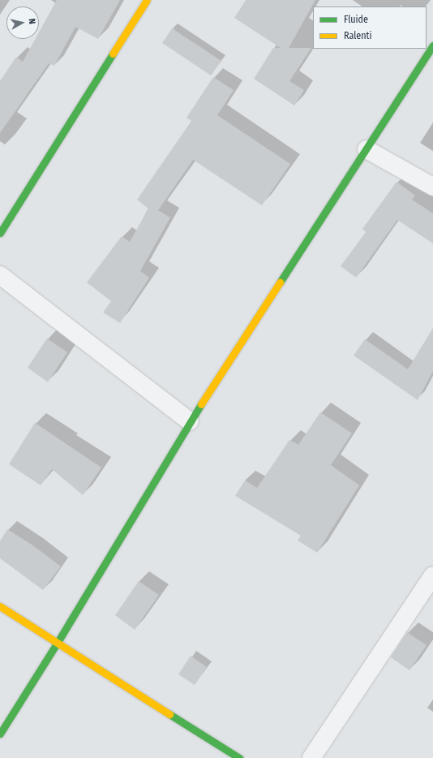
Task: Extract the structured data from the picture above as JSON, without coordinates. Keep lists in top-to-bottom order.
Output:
{
  "legend": ["Fluide", "Ralenti"],
  "north": "right"
}
